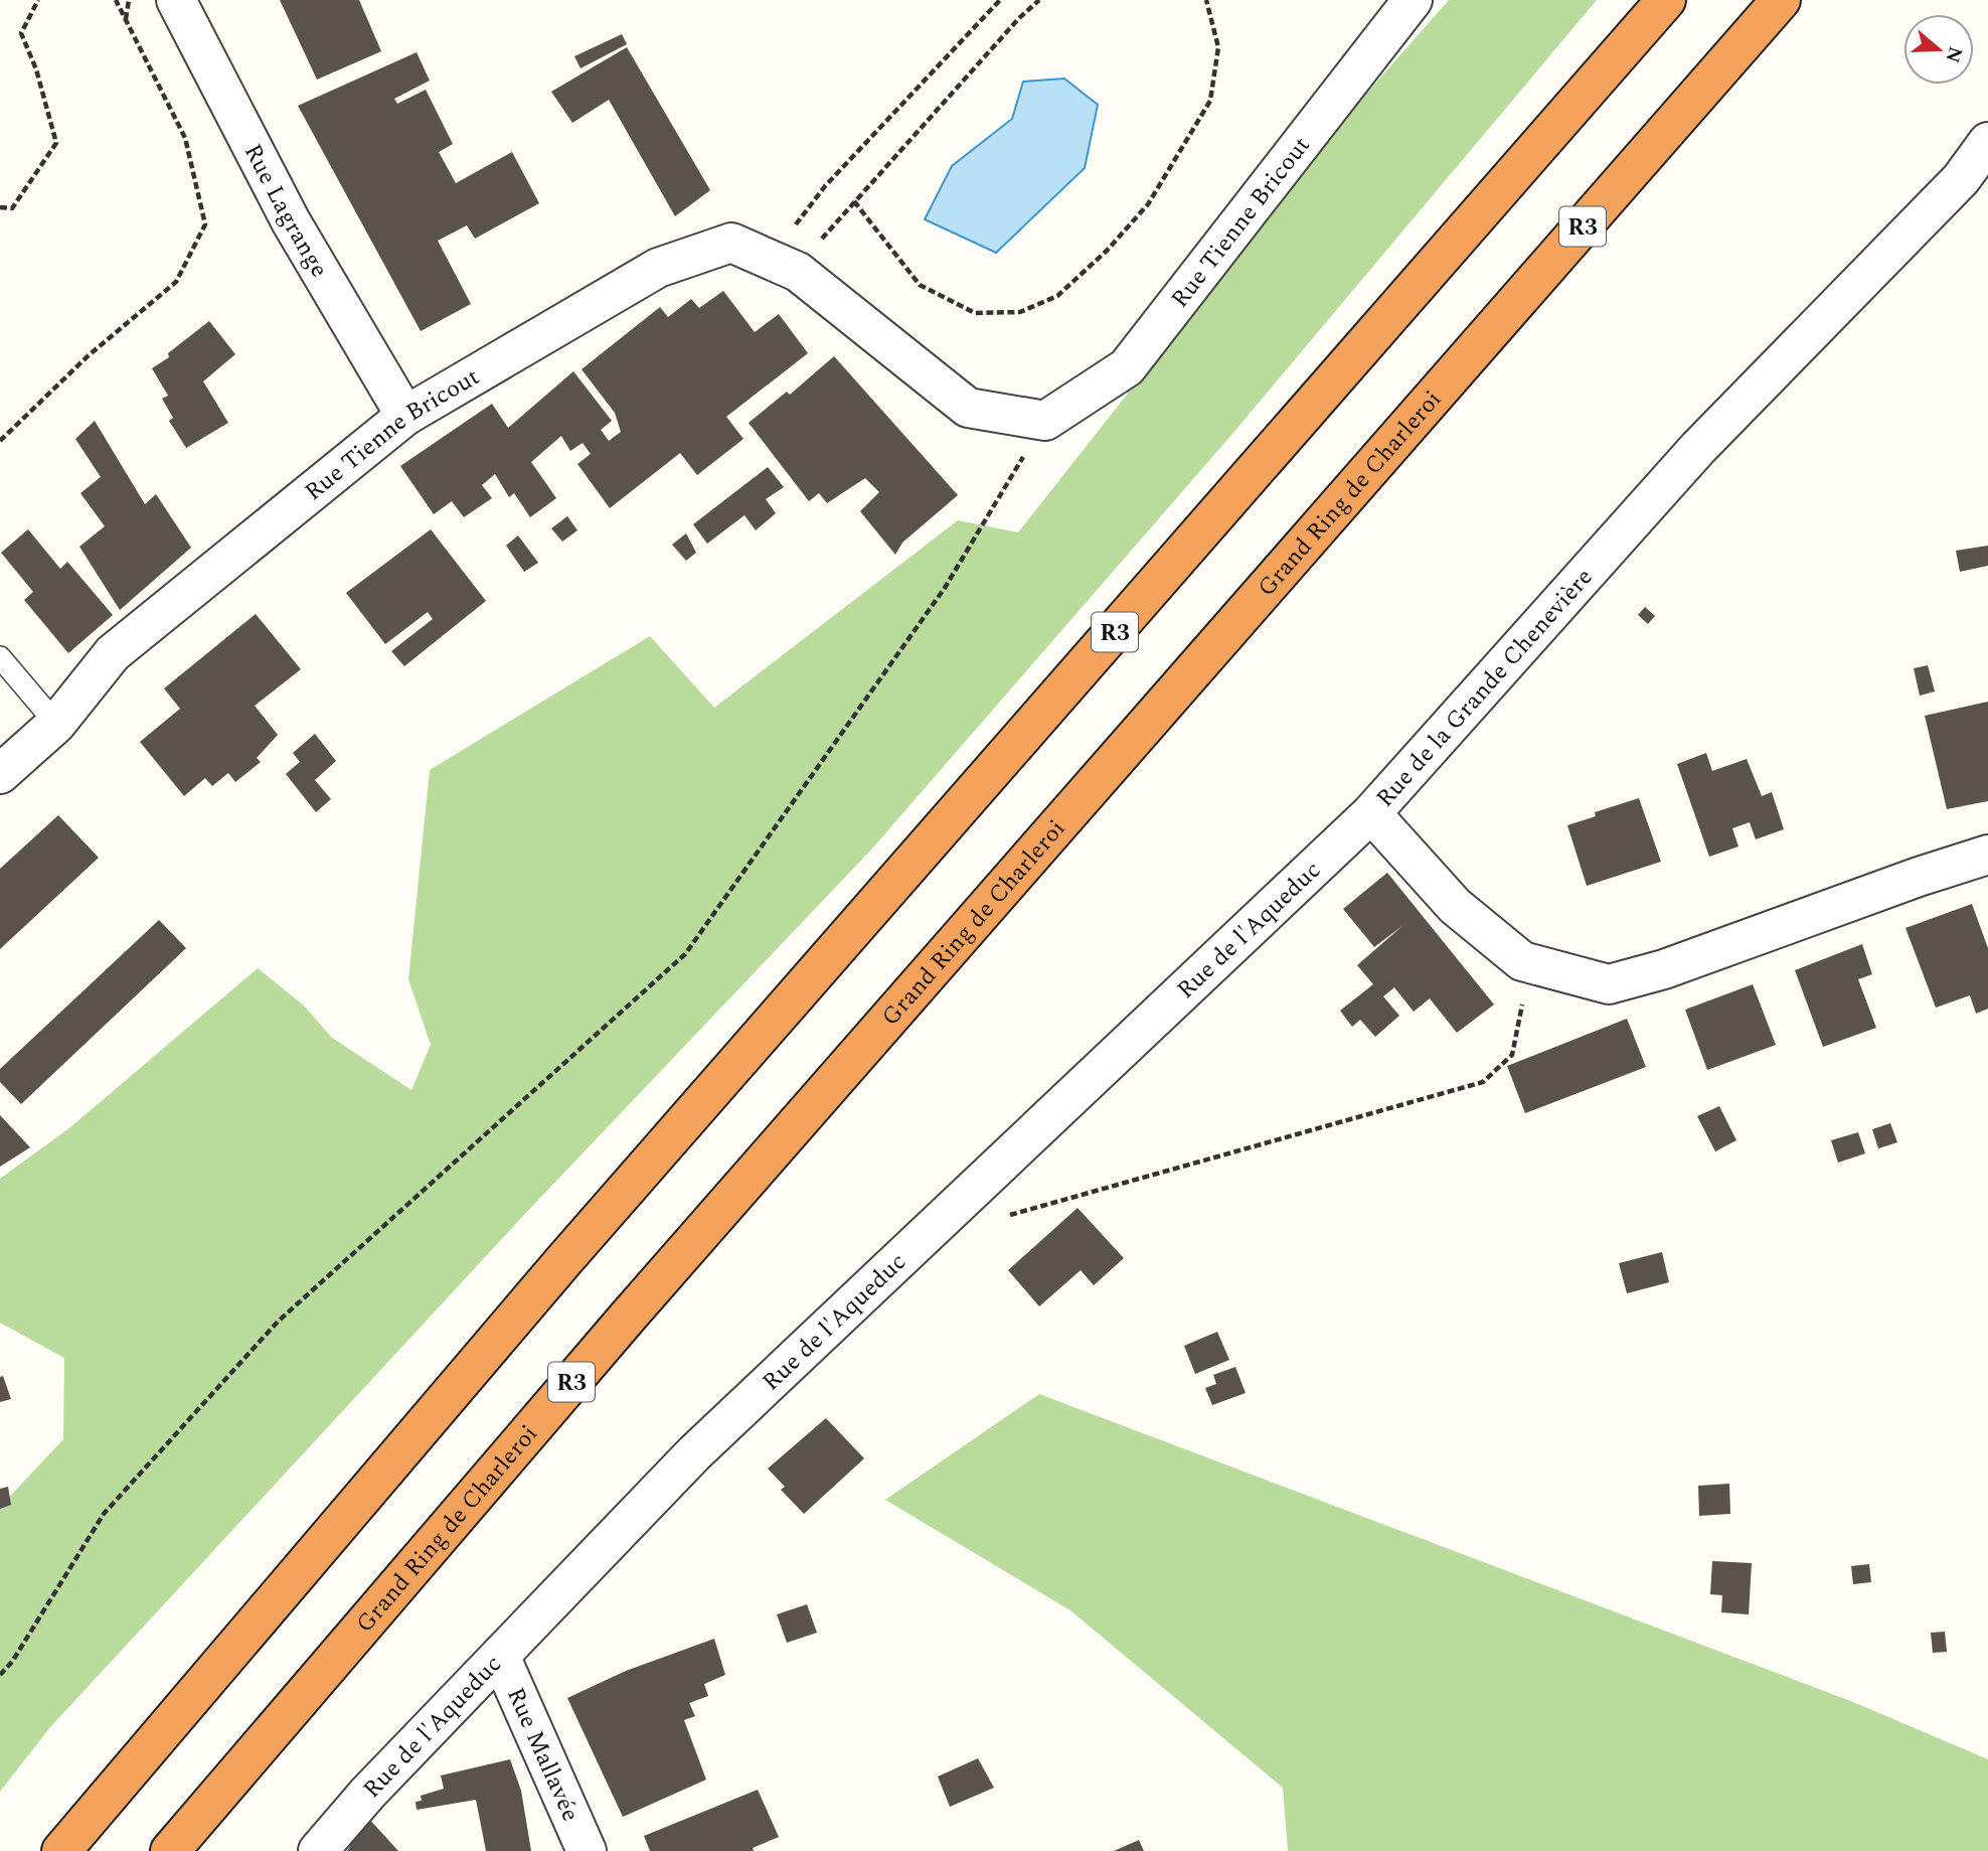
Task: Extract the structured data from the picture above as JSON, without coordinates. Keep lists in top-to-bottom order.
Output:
{
  "streets": {
    "highway": ["R3", "Grand Ring de Charleroi"],
    "street": [
      "Rue Lagrange",
      "Rue Tienne Bricout",
      "Rue de la Grande Chenevière",
      "Rue de l'Aqueduc",
      "Rue Mallavée"
    ]
  },
  "crossings": [
    ["Rue Lagrange", "Rue Tienne Bricout"],
    ["Rue de la Grande Chenevière", "Rue de l'Aqueduc"],
    ["Rue de l'Aqueduc", "Rue Mallavée"]
  ],
  "north": "right"
}
